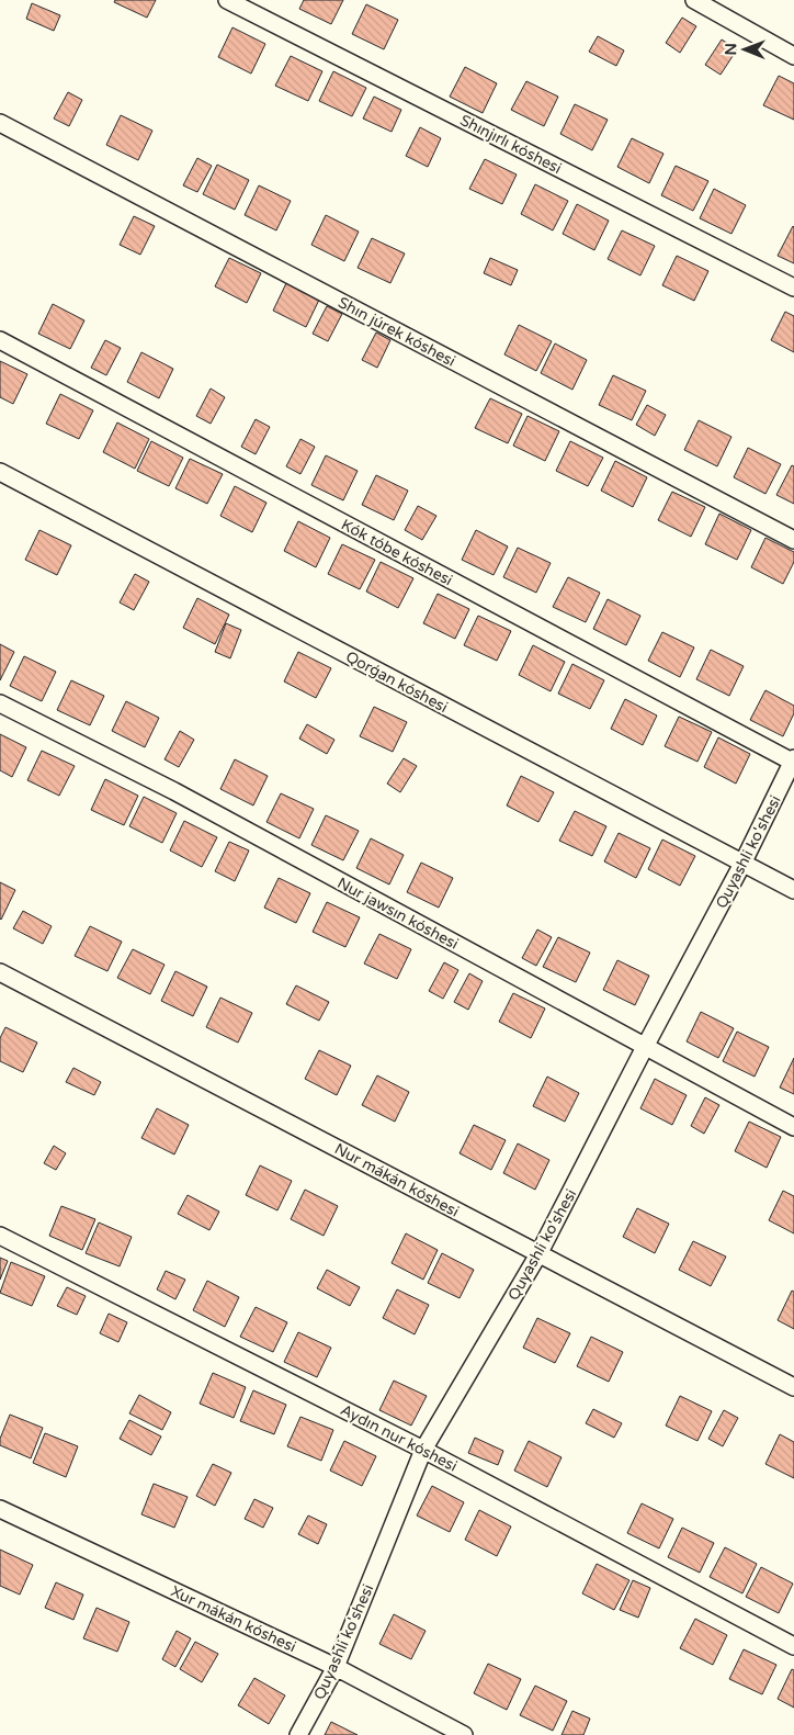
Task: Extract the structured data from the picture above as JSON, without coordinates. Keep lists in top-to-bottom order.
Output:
{
  "streets": {
    "street": [
      "Shınjırlı kóshesi",
      "Shın júrek kóshesi",
      "Kók tóbe kóshesi",
      "Qorǵan kóshesi",
      "Quyashli ko'shesi",
      "Nur jawsın kóshesi",
      "Nur mákán kóshesi",
      "Aydın nur kóshesi",
      "Xur mákán kóshesi"
    ]
  },
  "crossings": [
    ["Kók tóbe kóshesi", "Quyashli ko'shesi"],
    ["Qorǵan kóshesi", "Quyashli ko'shesi"],
    ["Quyashli ko'shesi", "Nur jawsın kóshesi"],
    ["Quyashli ko'shesi", "Nur mákán kóshesi"],
    ["Quyashli ko'shesi", "Aydın nur kóshesi"],
    ["Quyashli ko'shesi", "Xur mákán kóshesi"]
  ],
  "north": "left"
}
